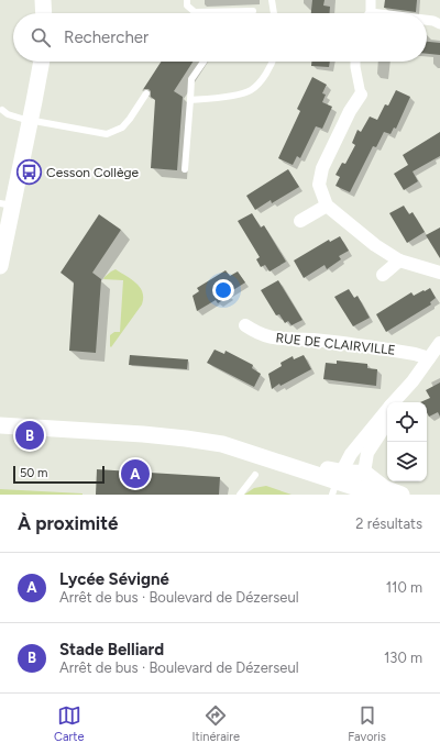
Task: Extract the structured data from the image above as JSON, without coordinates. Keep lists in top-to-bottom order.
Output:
{
  "streets": {
    "street": ["RUE DE CLAIRVILLE"]
  },
  "places": {
    "bus stop": ["Cesson Collège"]
  },
  "scale_bar": "50 m",
  "page": {
    "search": "Rechercher",
    "pins": ["B", "A"],
    "scale": "50 m",
    "heading": ["À proximité", "2 résultats"],
    "list": [
      {
        "mark": "A",
        "name": "Lycée Sévigné",
        "note": "Arrêt de bus · Boulevard de Dézerseul",
        "value": "110 m"
      },
      {
        "mark": "B",
        "name": "Stade Belliard",
        "note": "Arrêt de bus · Boulevard de Dézerseul",
        "value": "130 m"
      }
    ],
    "nav": ["Carte", "Itinéraire", "Favoris"]
  }
}
